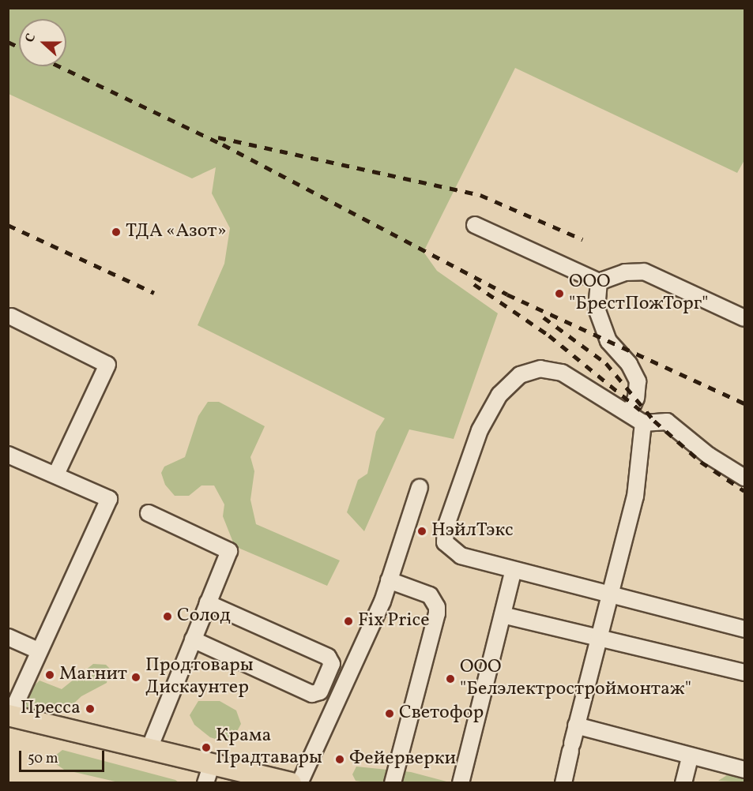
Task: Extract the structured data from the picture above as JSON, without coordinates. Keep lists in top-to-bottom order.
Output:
{
  "places": [
    "ТДА «Азот»",
    "ООО \"БрестПожТорг\"",
    "НэйлТэкс",
    "Солод",
    "Fix Price",
    "Магнит",
    "Продтовары Дискаунтер",
    "ООО \"Белэлектростроймонтаж\"",
    "Пресса",
    "Светофор",
    "Крама Прадтавары",
    "Фейерверки"
  ],
  "scale_bar": "50 m",
  "north": "left"
}
